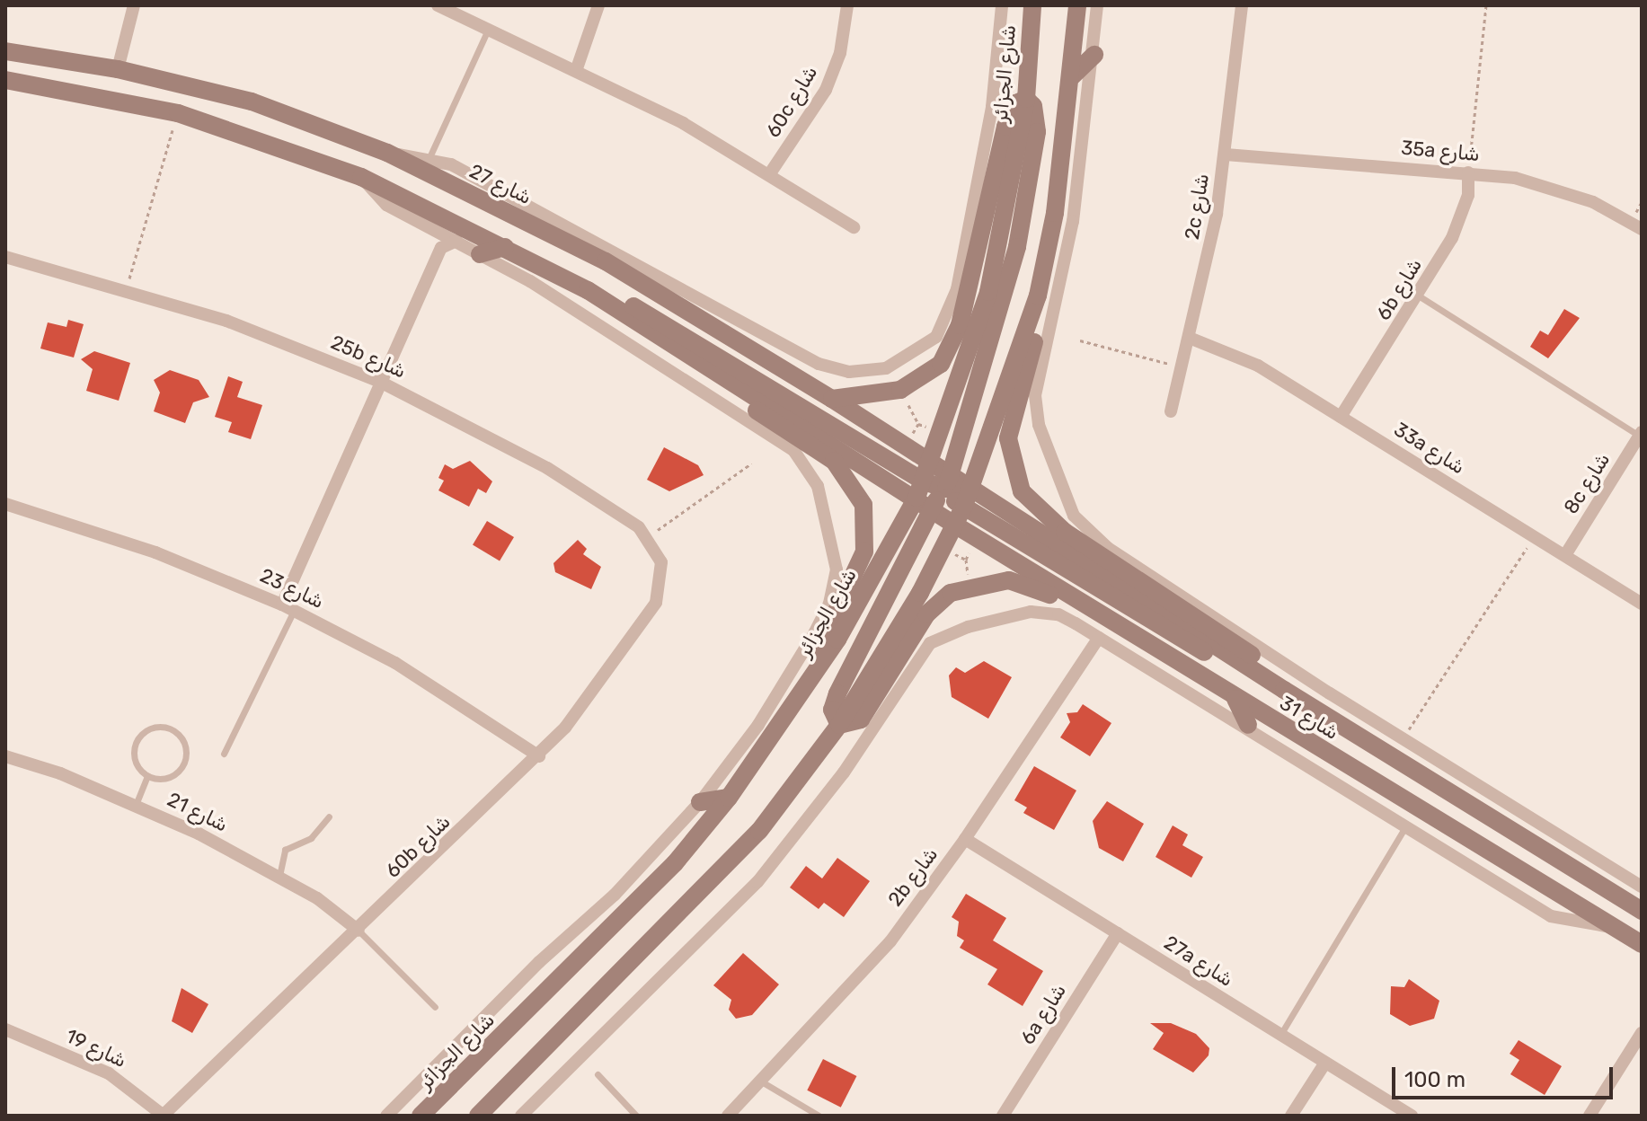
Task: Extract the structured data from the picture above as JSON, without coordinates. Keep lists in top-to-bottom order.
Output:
{
  "streets": {
    "main road": ["شارع الجزائر", "شارع 27", "شارع 31"],
    "street": [
      "60c شارع",
      "35a شارع",
      "2c شارع",
      "6b شارع",
      "25b شارع",
      "33a شارع",
      "8c شارع",
      "شارع 23",
      "شارع 21",
      "60b شارع",
      "2b شارع",
      "27a شارع",
      "6a شارع",
      "شارع 19"
    ]
  },
  "crossings": [
    ["شارع الجزائر", "شارع 27"],
    ["35a شارع", "2c شارع"],
    ["35a شارع", "6b شارع"],
    ["2c شارع", "33a شارع"],
    ["6b شارع", "33a شارع"],
    ["25b شارع", "60b شارع"],
    ["33a شارع", "8c شارع"],
    ["شارع 23", "60b شارع"],
    ["شارع 21", "60b شارع"],
    ["60b شارع", "شارع 19"],
    ["2b شارع", "27a شارع"],
    ["27a شارع", "6a شارع"]
  ],
  "scale_bar": "100 m"
}
